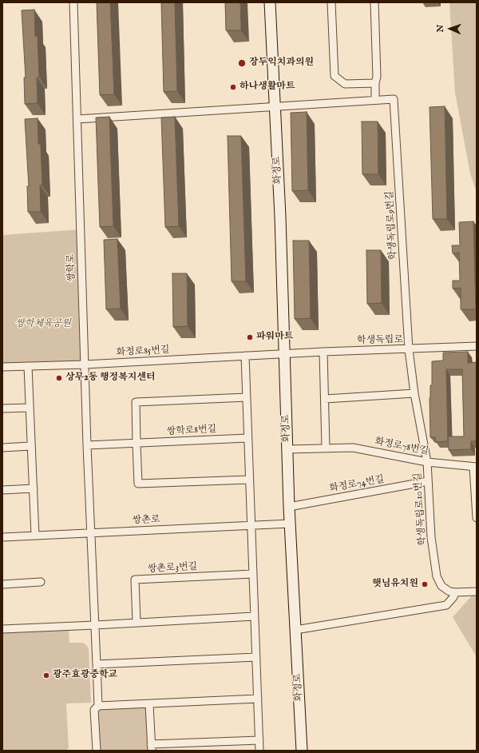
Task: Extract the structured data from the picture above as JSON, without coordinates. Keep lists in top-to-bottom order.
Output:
{
  "streets": {
    "street": [
      "화정로",
      "학생독립로9번길",
      "쌍학로",
      "학생독립로",
      "화정로85번길",
      "쌍학로8번길",
      "화정로78번길",
      "화정로74번길",
      "학생독립로10번길",
      "쌍촌로",
      "쌍촌로3번길"
    ]
  },
  "crossings": [
    ["화정로", "학생독립로"],
    ["화정로", "화정로85번길"],
    ["화정로", "화정로78번길"],
    ["화정로", "화정로74번길"],
    ["화정로", "쌍촌로"],
    ["학생독립로9번길", "학생독립로"],
    ["학생독립로9번길", "학생독립로10번길"],
    ["쌍학로", "화정로85번길"],
    ["쌍학로", "쌍학로8번길"],
    ["쌍학로", "쌍촌로"],
    ["학생독립로", "화정로85번길"],
    ["학생독립로", "학생독립로10번길"],
    ["화정로78번길", "학생독립로10번길"],
    ["화정로74번길", "학생독립로10번길"]
  ],
  "parks": ["쌍학체육공원"],
  "places": [
    "장두익치과의원",
    "하나생활마트",
    "파워마트",
    "상무2동 행정복지센터",
    "햇님유치원",
    "광주효광중학교"
  ],
  "north": "left"
}
